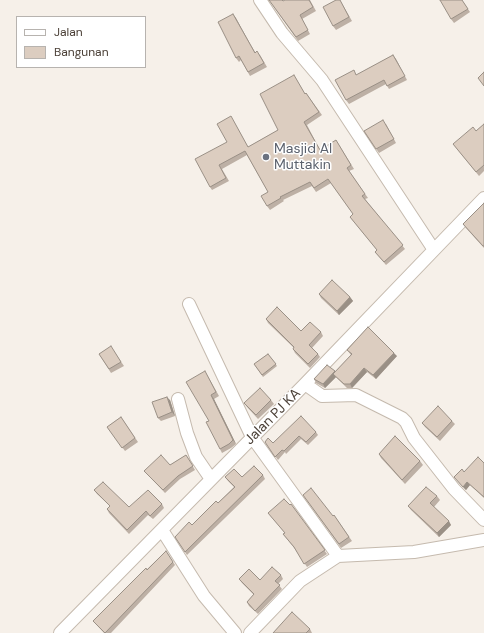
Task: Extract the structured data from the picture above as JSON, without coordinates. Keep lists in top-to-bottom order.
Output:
{
  "streets": {
    "street": ["Jalan PJ KA"]
  },
  "places": ["Masjid Al Muttakin"],
  "legend": ["Jalan", "Bangunan"]
}
